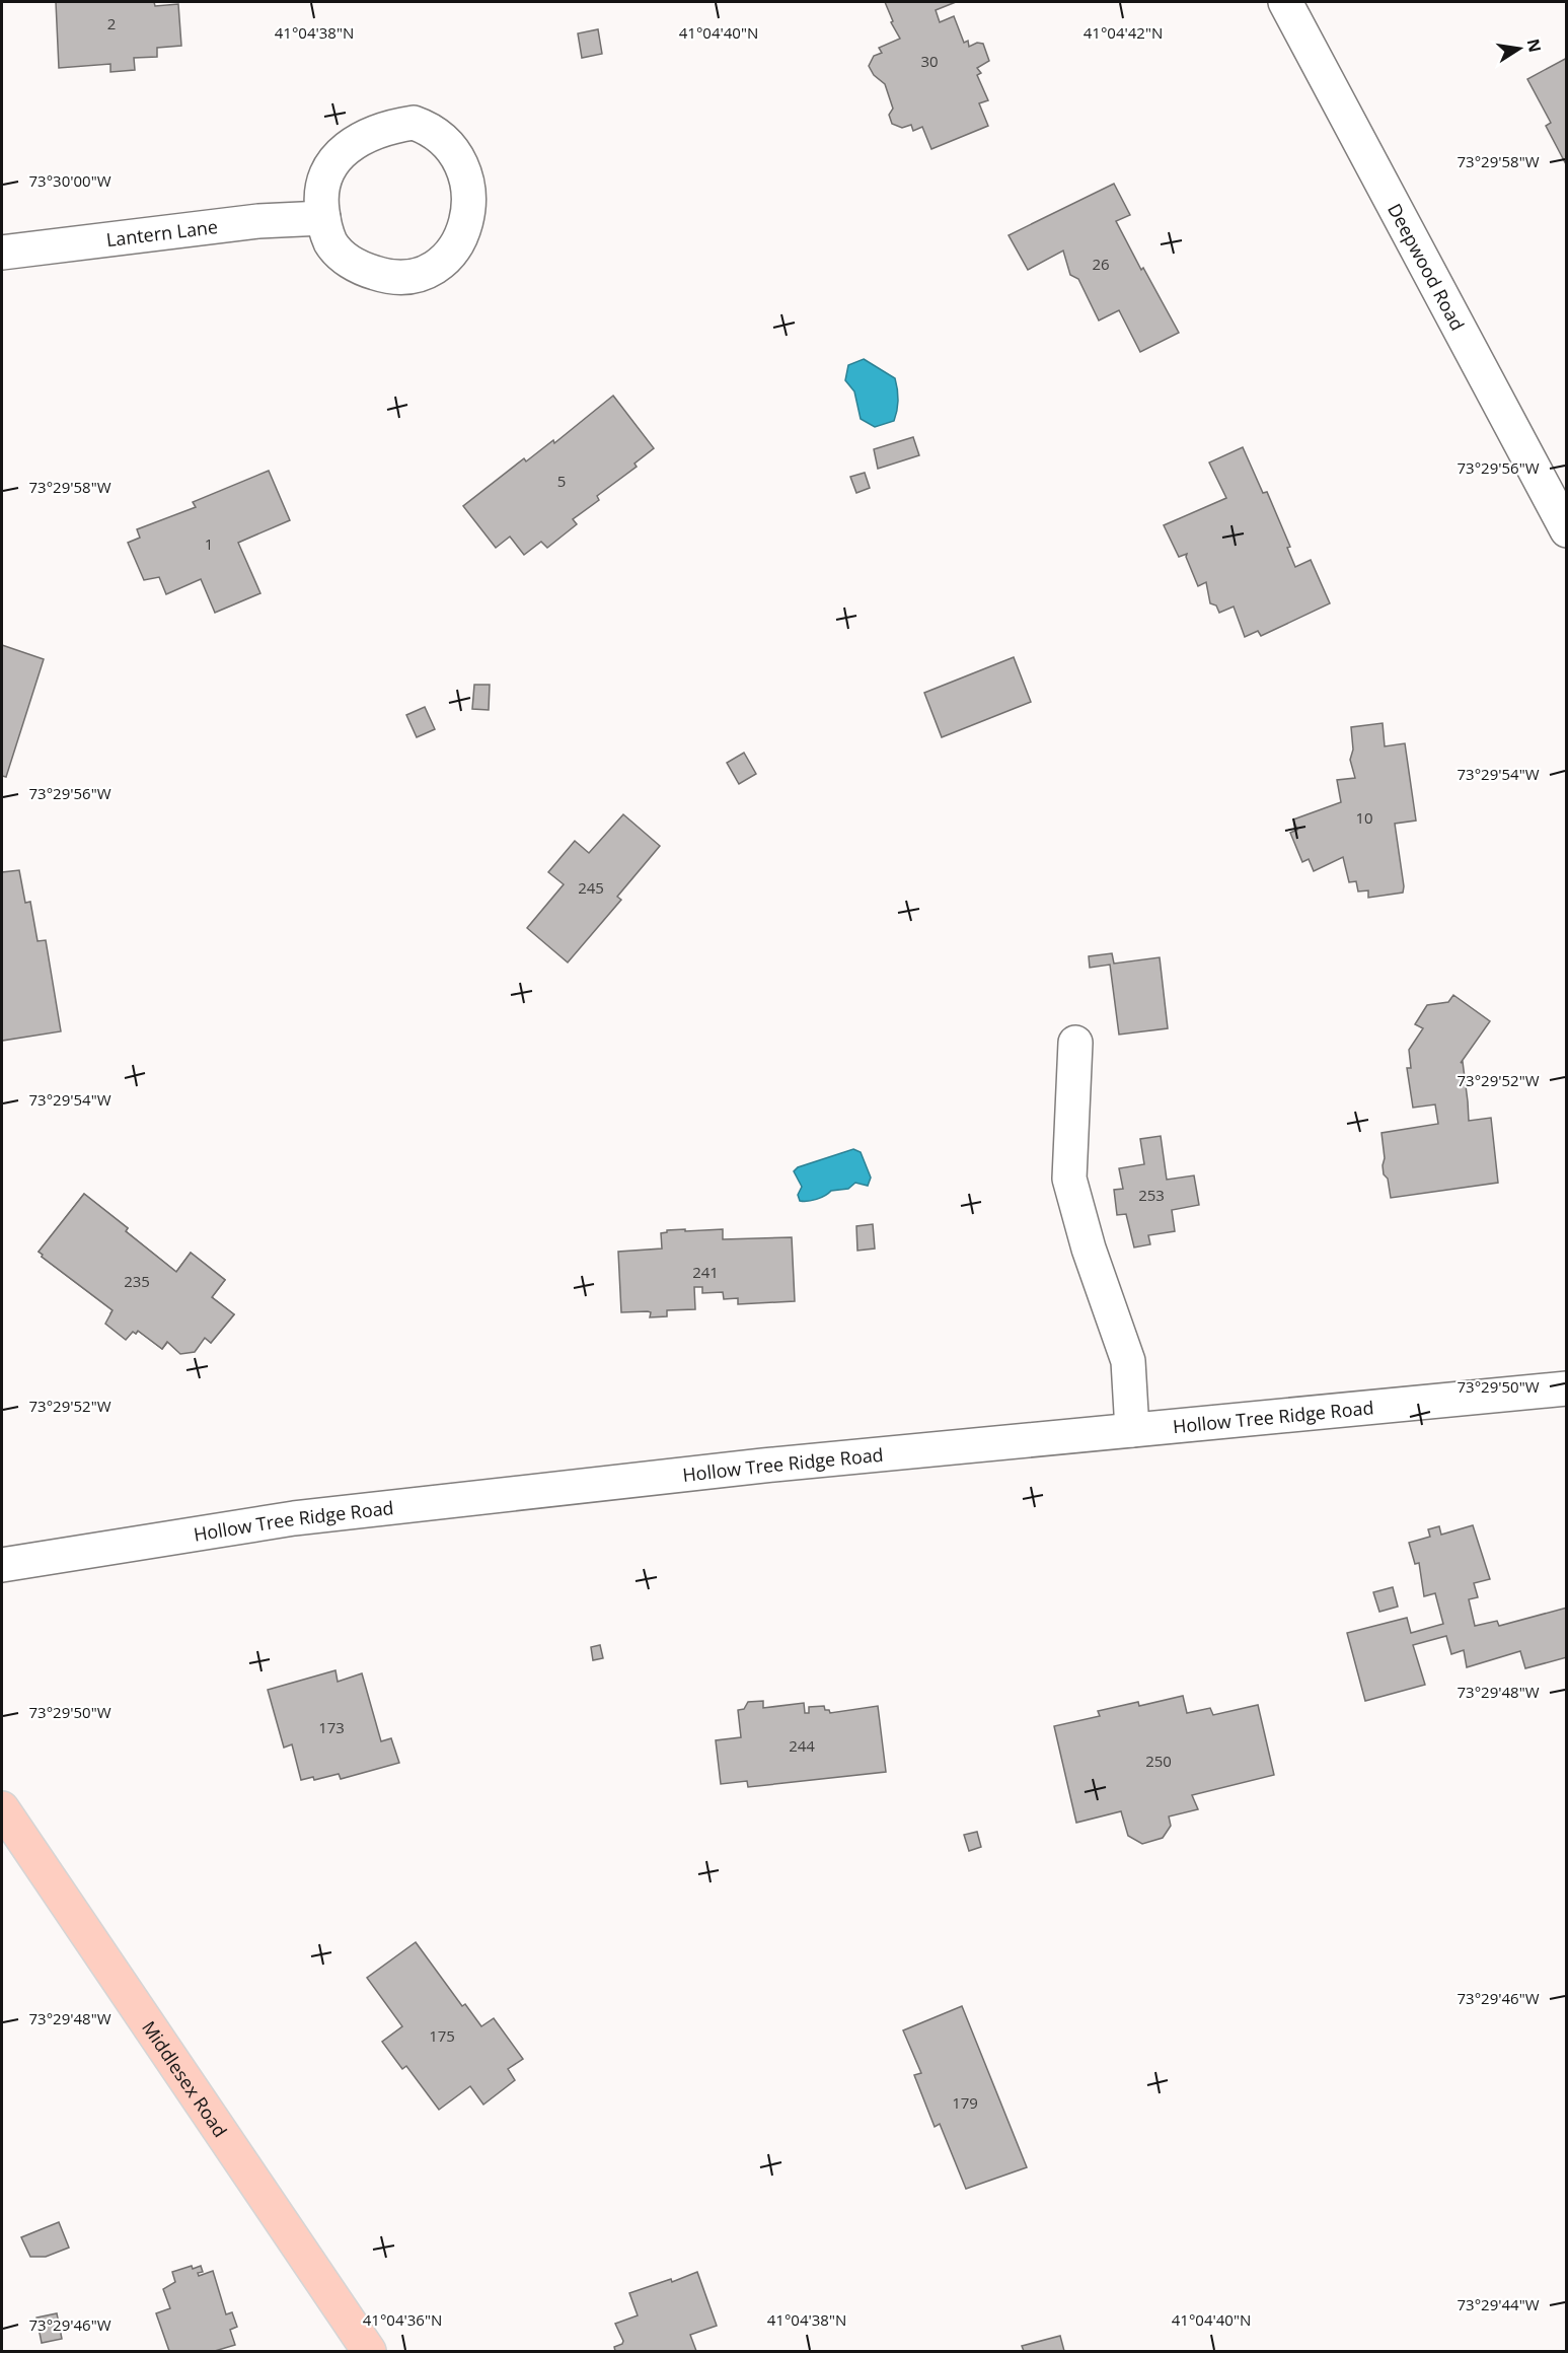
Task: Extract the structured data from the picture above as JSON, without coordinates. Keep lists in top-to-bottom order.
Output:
{
  "streets": {
    "main road": ["Middlesex Road"],
    "street": ["Lantern Lane", "Deepwood Road", "Hollow Tree Ridge Road"]
  },
  "house_numbers": [
    "2",
    "30",
    "26",
    "5",
    "1",
    "10",
    "245",
    "253",
    "241",
    "235",
    "173",
    "244",
    "250",
    "175",
    "179"
  ],
  "north": "right",
  "coordinates": [
    "41°04'38\"N",
    "41°04'40\"N",
    "41°04'42\"N",
    "73°29'58\"W",
    "73°30'00\"W",
    "73°29'56\"W",
    "73°29'54\"W",
    "73°29'52\"W",
    "73°29'50\"W",
    "73°29'48\"W",
    "73°29'46\"W",
    "73°29'44\"W",
    "41°04'36\"N"
  ]
}
